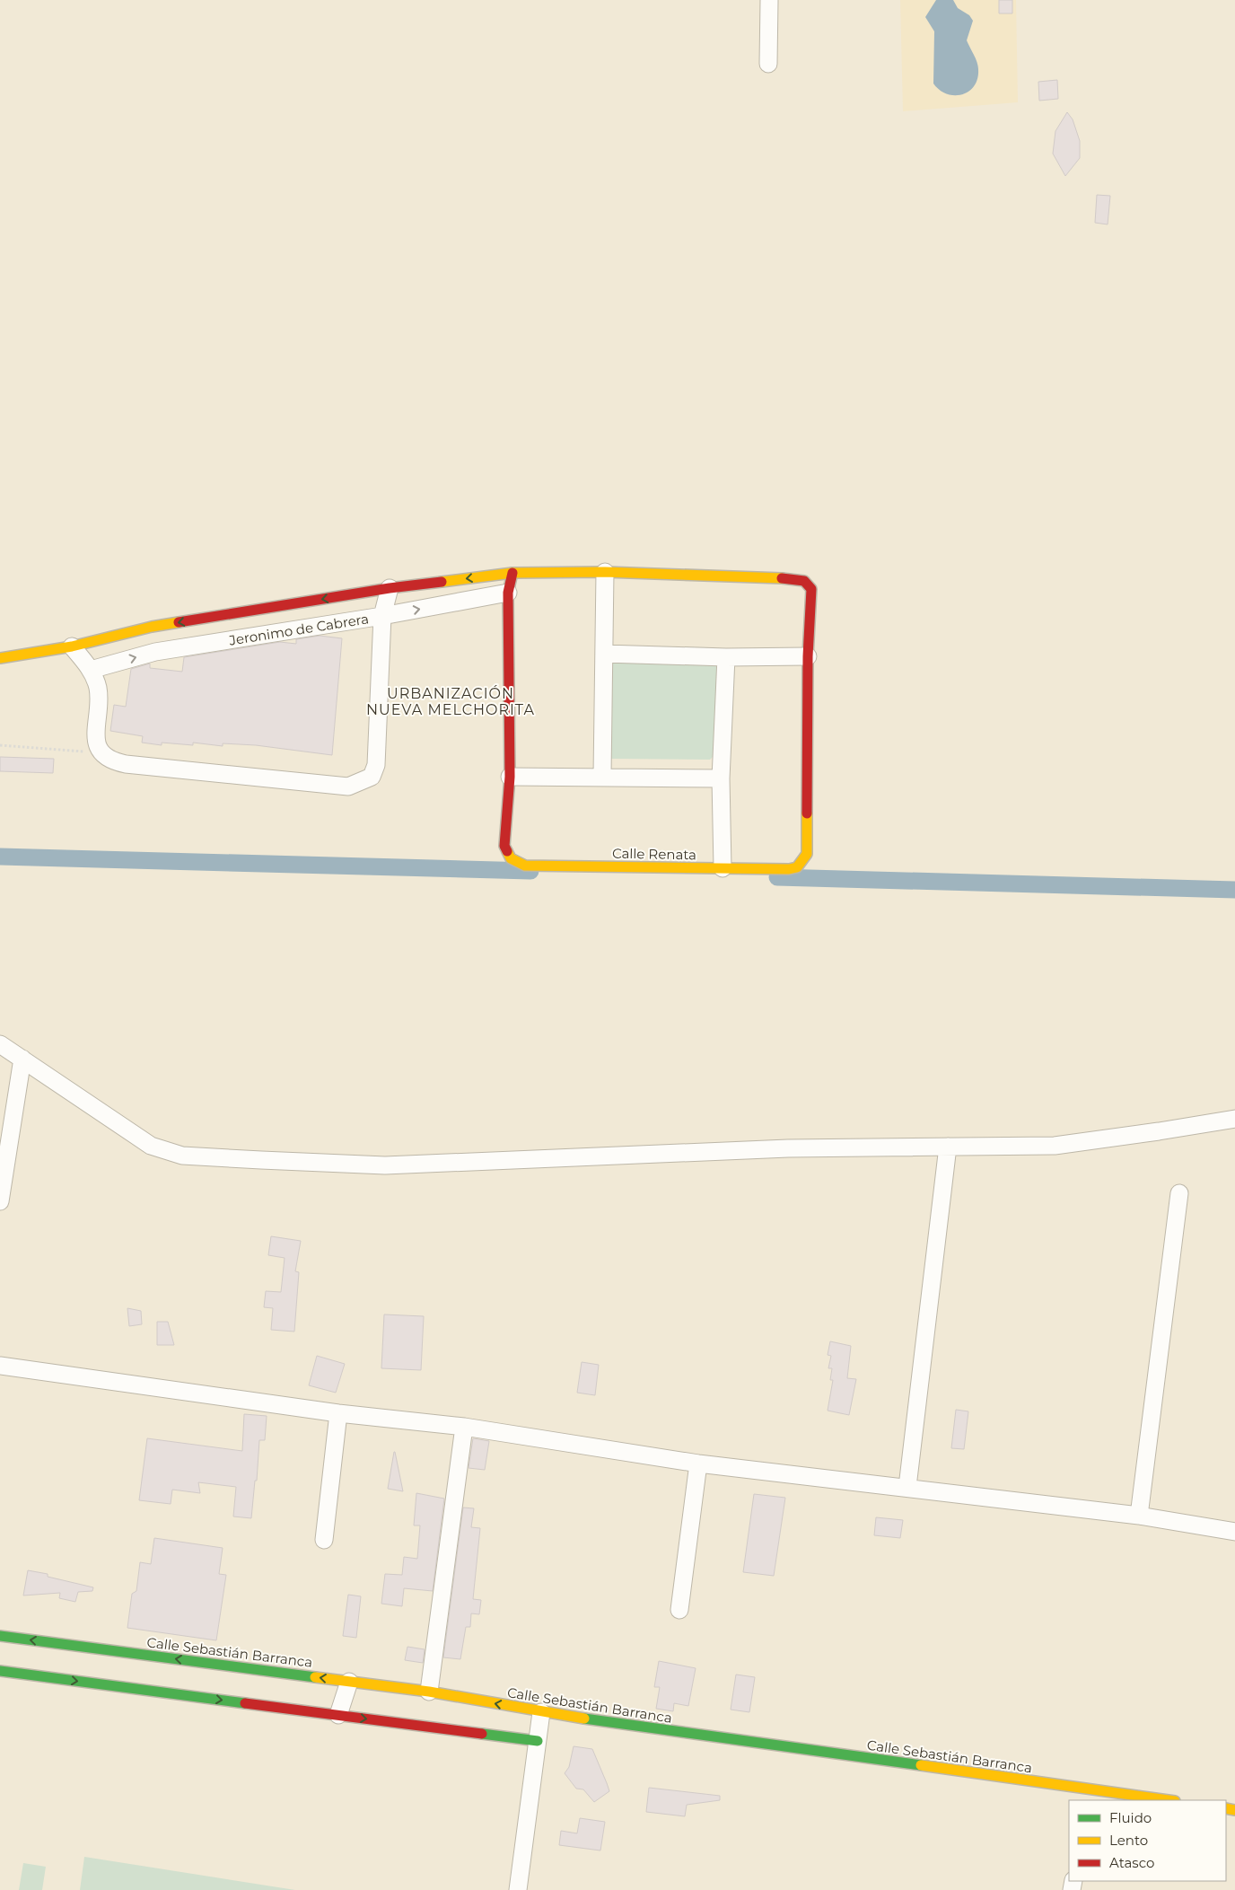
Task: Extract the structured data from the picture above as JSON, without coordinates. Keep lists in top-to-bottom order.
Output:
{
  "streets": {
    "street": ["Jeronimo de Cabrera", "Calle Renata", "Calle Sebastián Barranca"]
  },
  "districts": ["URBANIZACIÓN NUEVA MELCHORITA"],
  "legend": ["Fluido", "Lento", "Atasco"]
}
